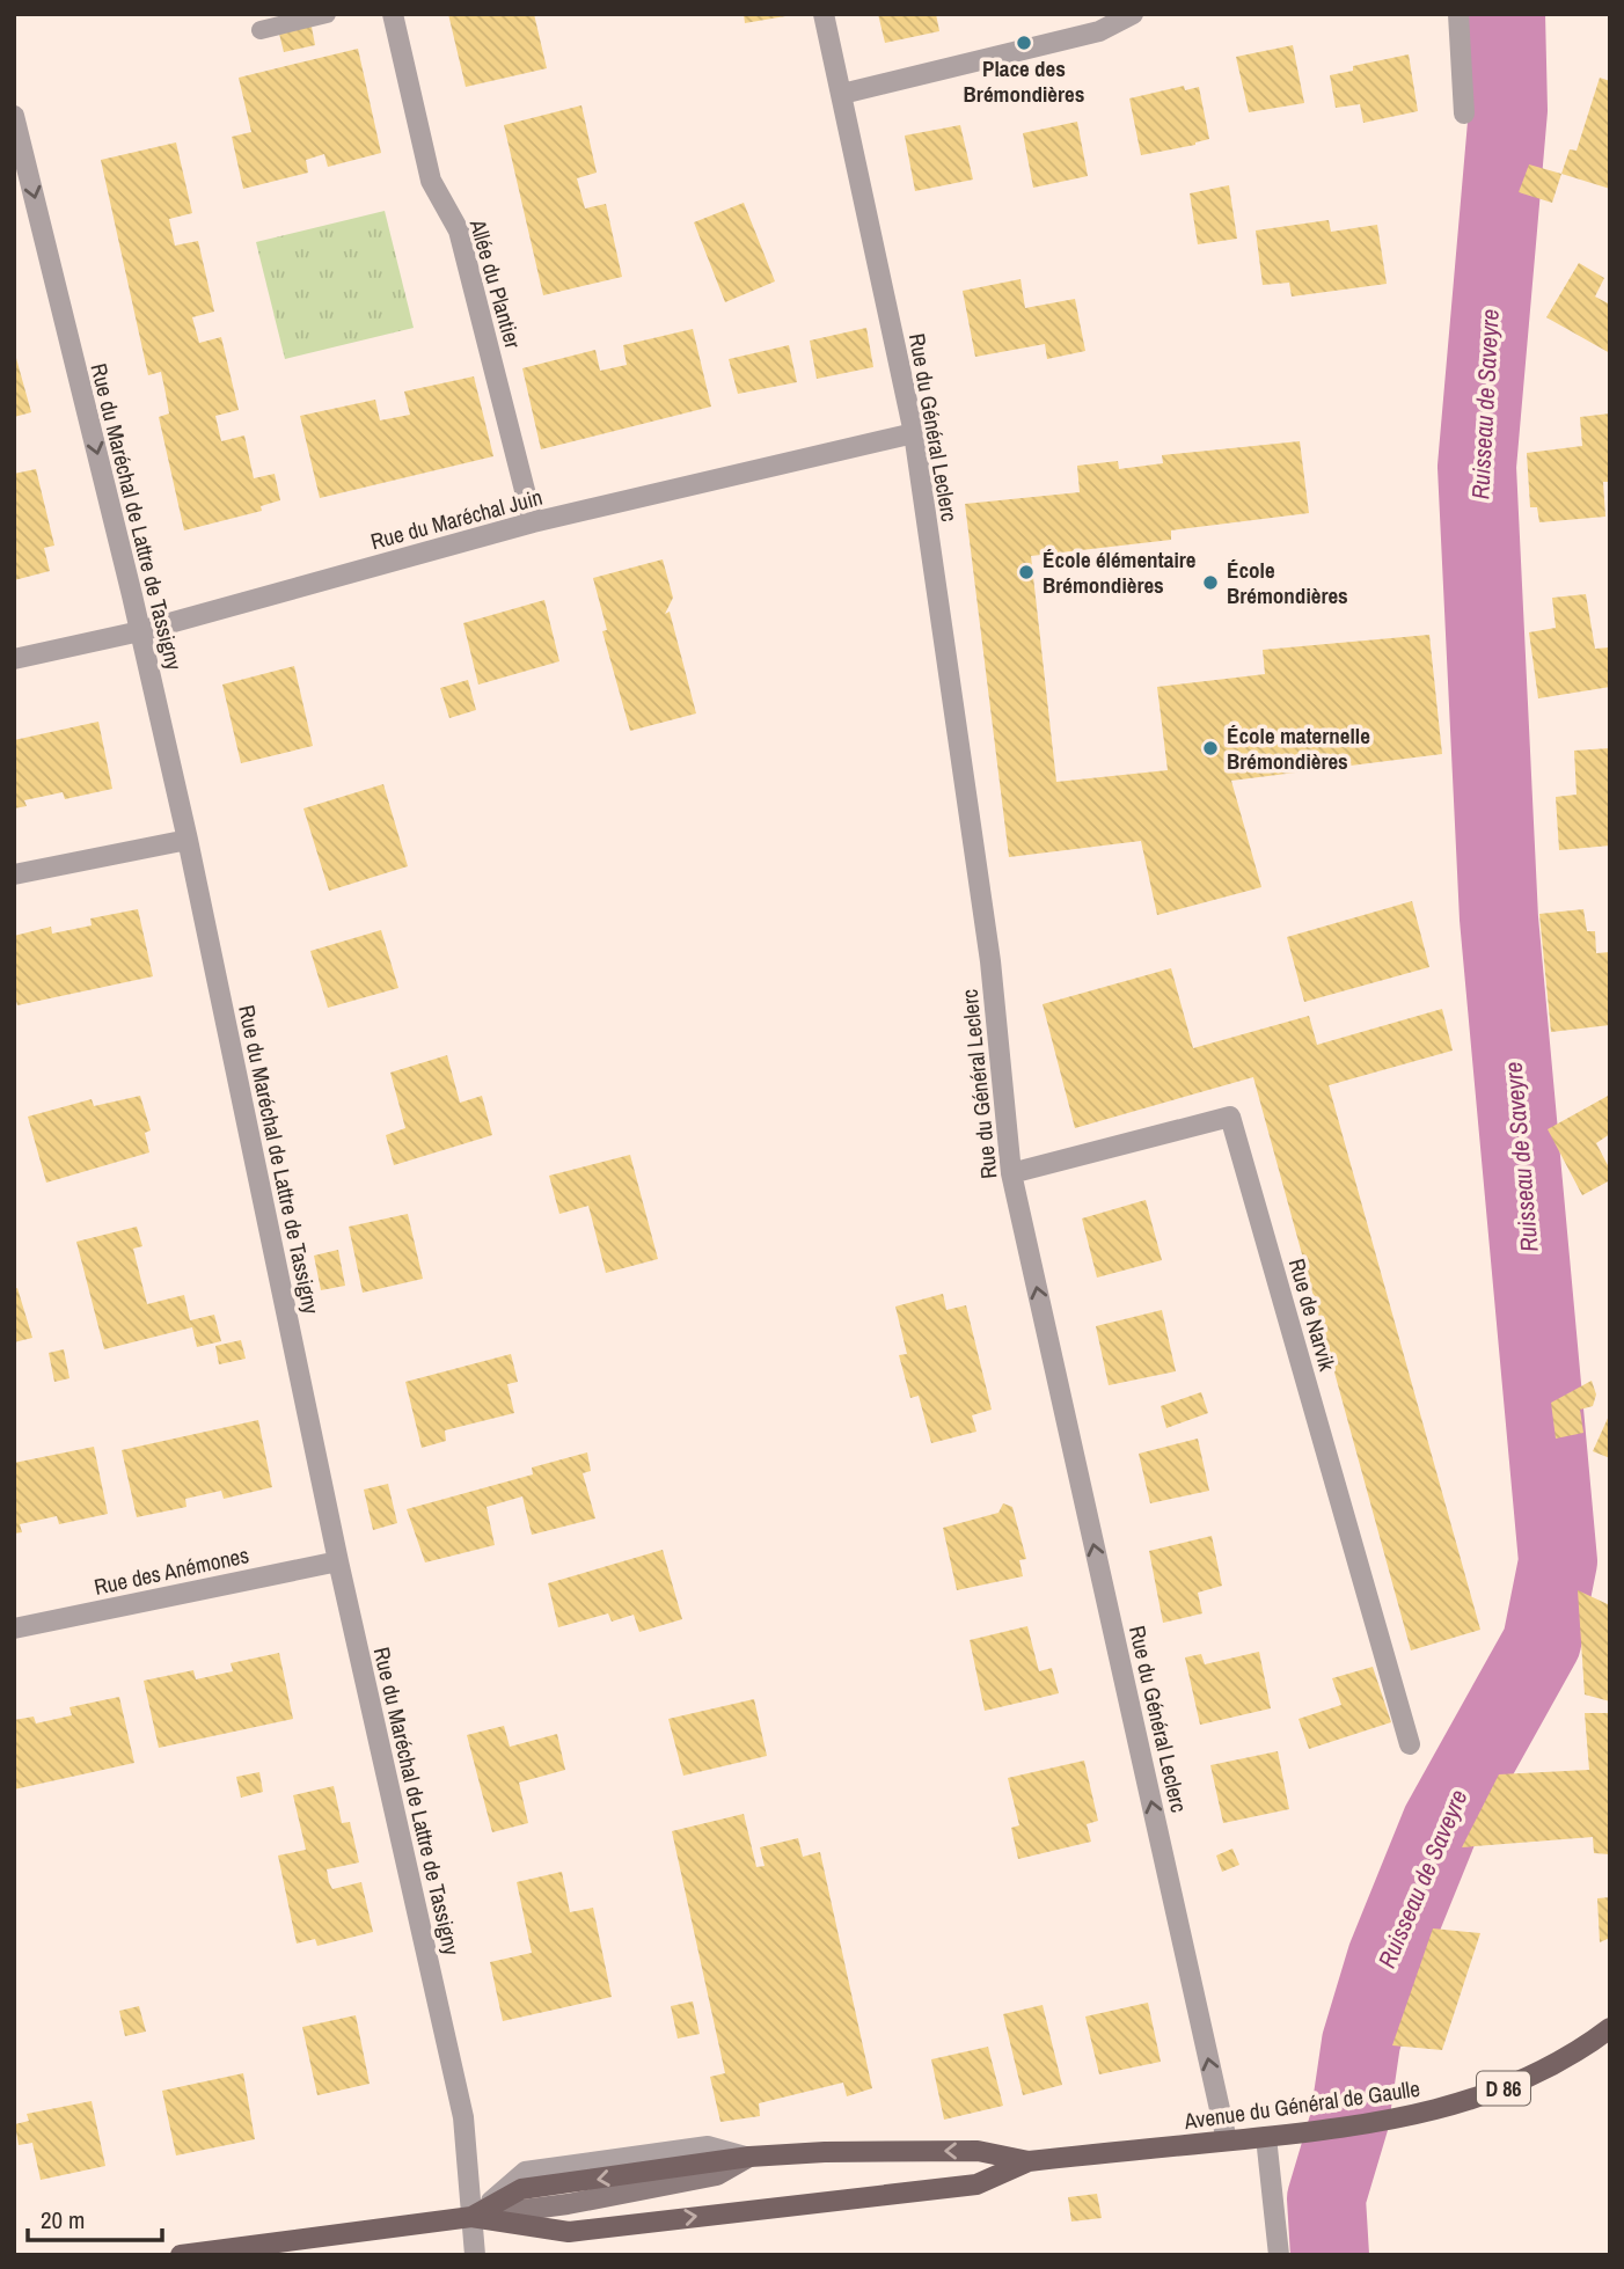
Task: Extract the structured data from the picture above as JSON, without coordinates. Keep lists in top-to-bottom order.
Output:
{
  "streets": {
    "main road": ["D 86", "Avenue du Général de Gaulle"],
    "street": [
      "Allée du Plantier",
      "Rue du Général Leclerc",
      "Rue du Maréchal de Lattre de Tassigny",
      "Rue du Maréchal Juin",
      "Rue de Narvik",
      "Rue des Anémones"
    ]
  },
  "crossings": [
    ["Allée du Plantier", "Rue du Maréchal Juin"],
    ["Rue du Général Leclerc", "Rue du Maréchal Juin"],
    ["Rue du Général Leclerc", "Rue de Narvik"],
    ["Rue du Général Leclerc", "Avenue du Général de Gaulle"],
    ["Rue du Maréchal de Lattre de Tassigny", "Rue du Maréchal Juin"],
    ["Rue du Maréchal de Lattre de Tassigny", "Rue des Anémones"],
    ["Rue du Maréchal de Lattre de Tassigny", "Avenue du Général de Gaulle"]
  ],
  "one_way": ["Rue du Général Leclerc"],
  "water": ["Ruisseau de Saveyre"],
  "places": [
    "Place des Brémondières",
    "École élémentaire Brémondières",
    "École Brémondières",
    "École maternelle Brémondières"
  ],
  "scale_bar": "20 m"
}
